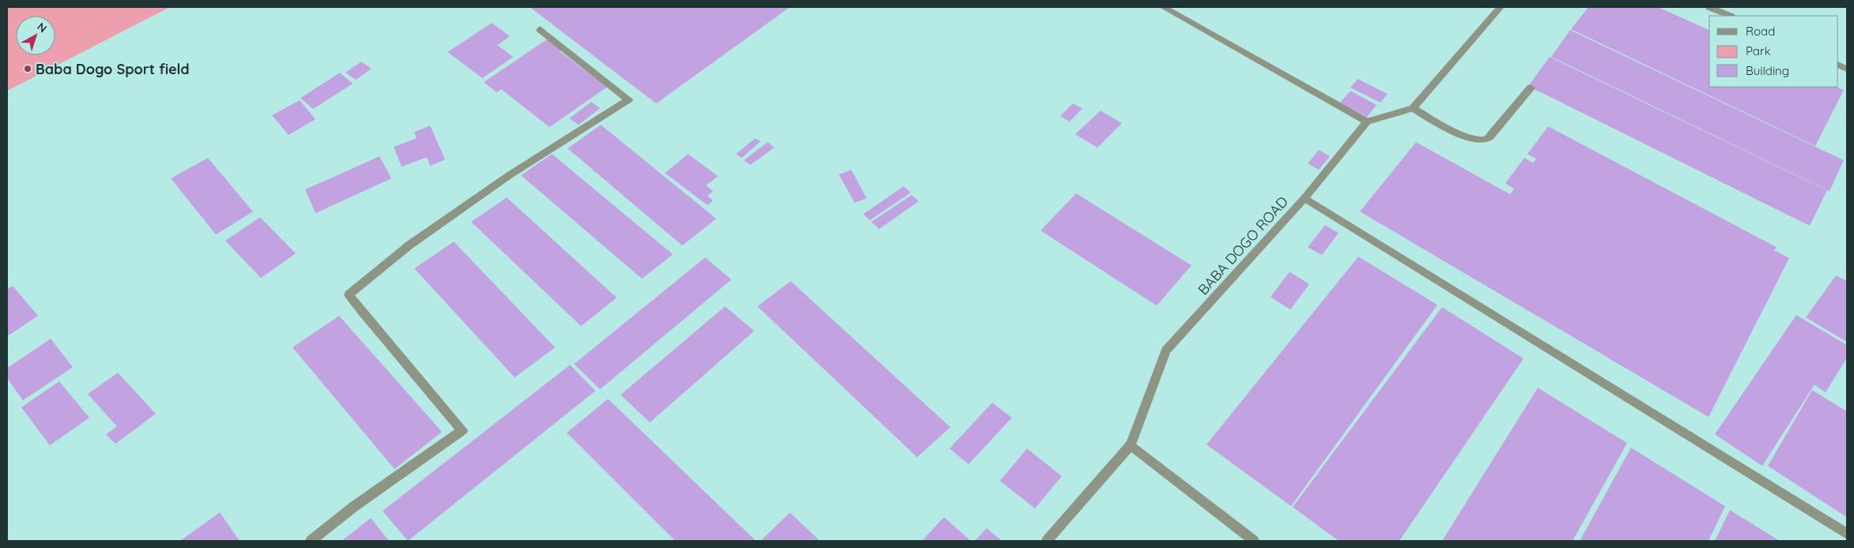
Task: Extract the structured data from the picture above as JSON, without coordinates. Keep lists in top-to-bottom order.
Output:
{
  "streets": {
    "street": ["BABA DOGO ROAD"]
  },
  "places": ["Baba Dogo Sport field"],
  "legend": ["Road", "Park", "Building"],
  "north": "top right"
}
